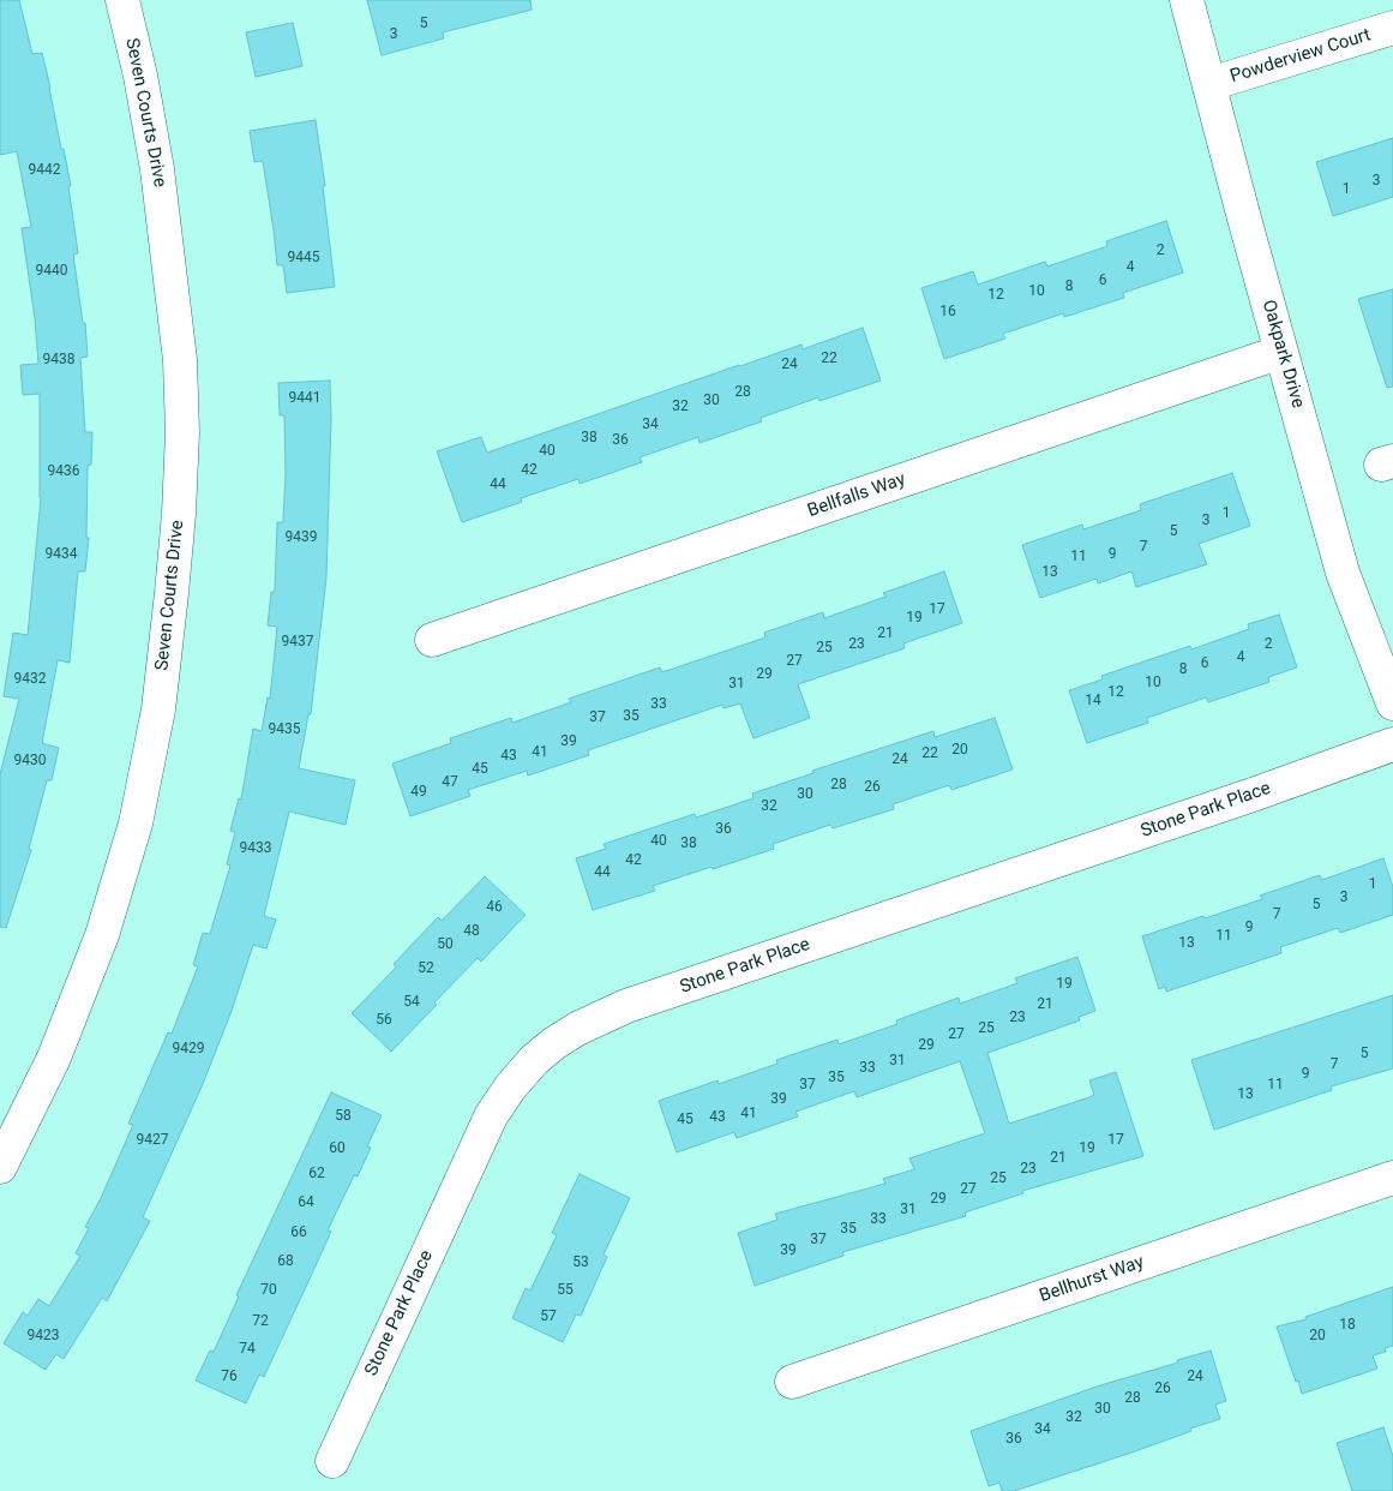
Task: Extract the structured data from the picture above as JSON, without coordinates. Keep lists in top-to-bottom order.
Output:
{
  "streets": {
    "street": [
      "Powderview Court",
      "Seven Courts Drive",
      "Oakpark Drive",
      "Bellfalls Way",
      "Stone Park Place",
      "Bellhurst Way"
    ]
  },
  "crossings": [
    ["Powderview Court", "Oakpark Drive"],
    ["Oakpark Drive", "Bellfalls Way"]
  ],
  "house_numbers": [
    "5",
    "3",
    "9442",
    "3",
    "1",
    "2",
    "9445",
    "4",
    "9440",
    "6",
    "8",
    "10",
    "12",
    "16",
    "22",
    "9438",
    "24",
    "28",
    "9441",
    "30",
    "32",
    "34",
    "38",
    "36",
    "40",
    "42",
    "9436",
    "44",
    "1",
    "3",
    "5",
    "9439",
    "7",
    "9434",
    "9",
    "11",
    "13",
    "17",
    "19",
    "21",
    "9437",
    "23",
    "2",
    "25",
    "4",
    "27",
    "6",
    "8",
    "29",
    "9432",
    "10",
    "31",
    "12",
    "14",
    "33",
    "35",
    "37",
    "9435",
    "39",
    "20",
    "41",
    "22",
    "43",
    "24",
    "9430",
    "45",
    "47",
    "28",
    "26",
    "49",
    "30",
    "32",
    "36",
    "40",
    "38",
    "9433",
    "42",
    "44",
    "1",
    "3",
    "5",
    "46",
    "7",
    "9",
    "48",
    "11",
    "13",
    "50",
    "52",
    "19",
    "54",
    "21",
    "23",
    "56",
    "25",
    "27",
    "29",
    "9429",
    "5",
    "31",
    "7",
    "33",
    "9",
    "35",
    "37",
    "11",
    "13",
    "39",
    "41",
    "58",
    "43",
    "45",
    "9427",
    "17",
    "60",
    "19",
    "21",
    "23",
    "62",
    "25",
    "27",
    "29",
    "64",
    "31",
    "33",
    "35",
    "66",
    "37",
    "39",
    "68",
    "53",
    "70",
    "55",
    "57",
    "72",
    "18",
    "9423",
    "20",
    "74",
    "76",
    "24",
    "26",
    "28",
    "30",
    "32",
    "34",
    "36"
  ]
}
